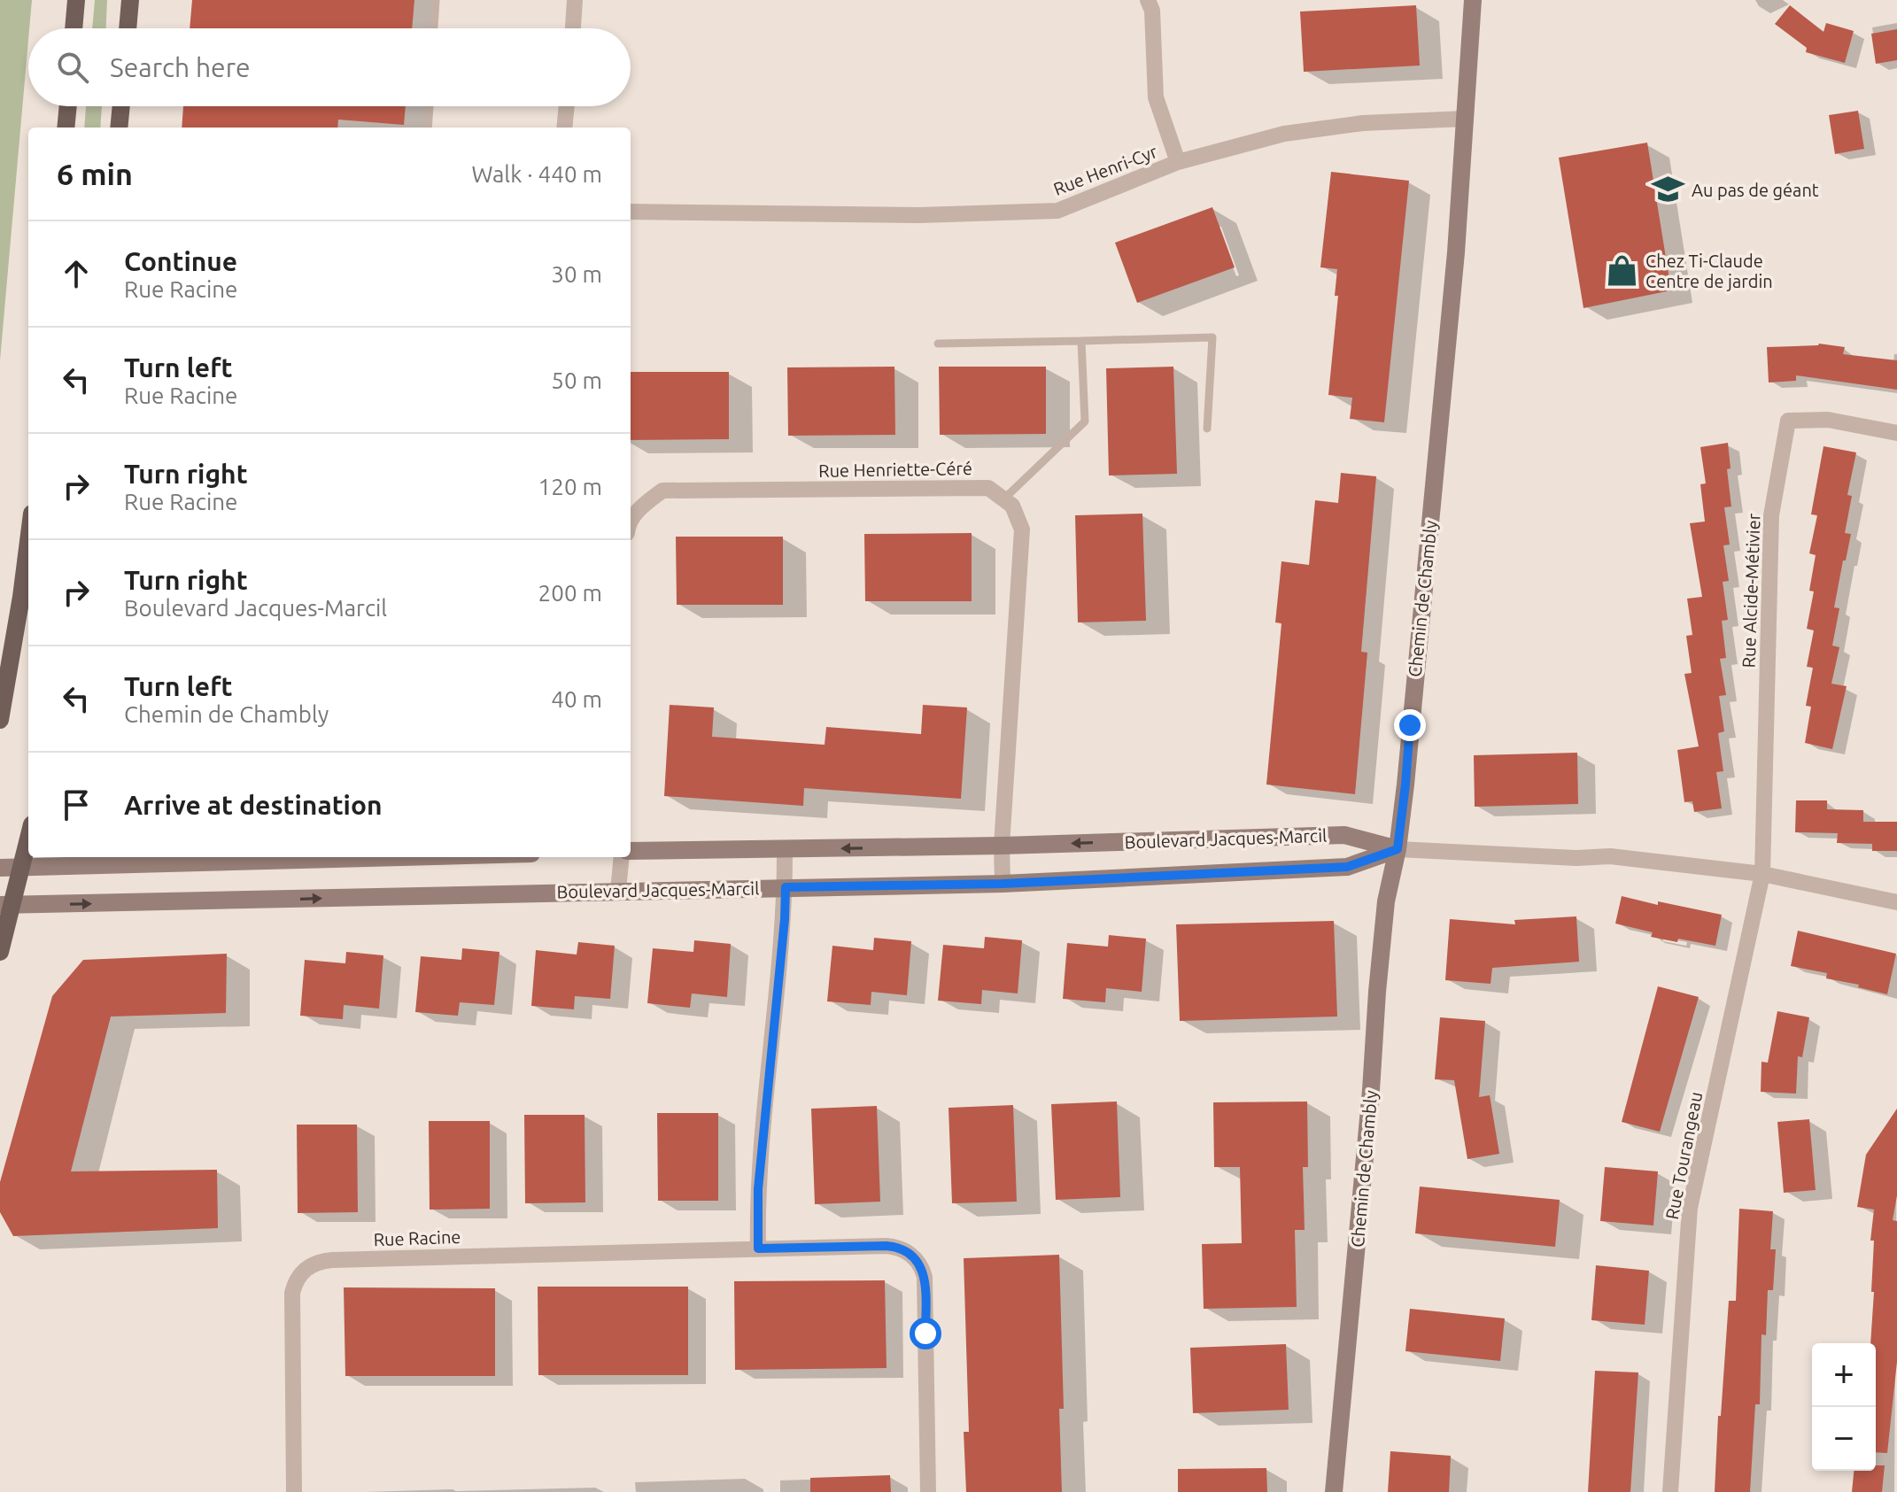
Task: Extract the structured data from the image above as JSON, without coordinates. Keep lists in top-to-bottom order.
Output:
{
  "streets": {
    "street": [
      "Rue Henri-Cyr",
      "Rue Henriette-Céré",
      "Rue Alcide-Métivier",
      "Chemin de Chambly",
      "Boulevard Jacques-Marcil",
      "Rue Tourangeau",
      "Rue Racine"
    ]
  },
  "crossings": [
    ["Rue Henri-Cyr", "Chemin de Chambly"],
    ["Rue Alcide-Métivier", "Boulevard Jacques-Marcil"],
    ["Rue Alcide-Métivier", "Rue Tourangeau"],
    ["Chemin de Chambly", "Boulevard Jacques-Marcil"],
    ["Boulevard Jacques-Marcil", "Rue Tourangeau"]
  ],
  "places": {
    "school or university": ["Au pas de géant"],
    "shop": ["Chez Ti-Claude Centre de jardin"]
  },
  "page": {
    "search": "Search here",
    "heading": ["6 min", "Walk · 440 m"],
    "list": [
      ["Continue", "Rue Racine", "30 m"],
      ["Turn left", "Rue Racine", "50 m"],
      ["Turn right", "Rue Racine", "120 m"],
      ["Turn right", "Boulevard Jacques-Marcil", "200 m"],
      ["Turn left", "Chemin de Chambly", "40 m"],
      "Arrive at destination"
    ],
    "map_buttons": ["+", "−"]
  }
}
